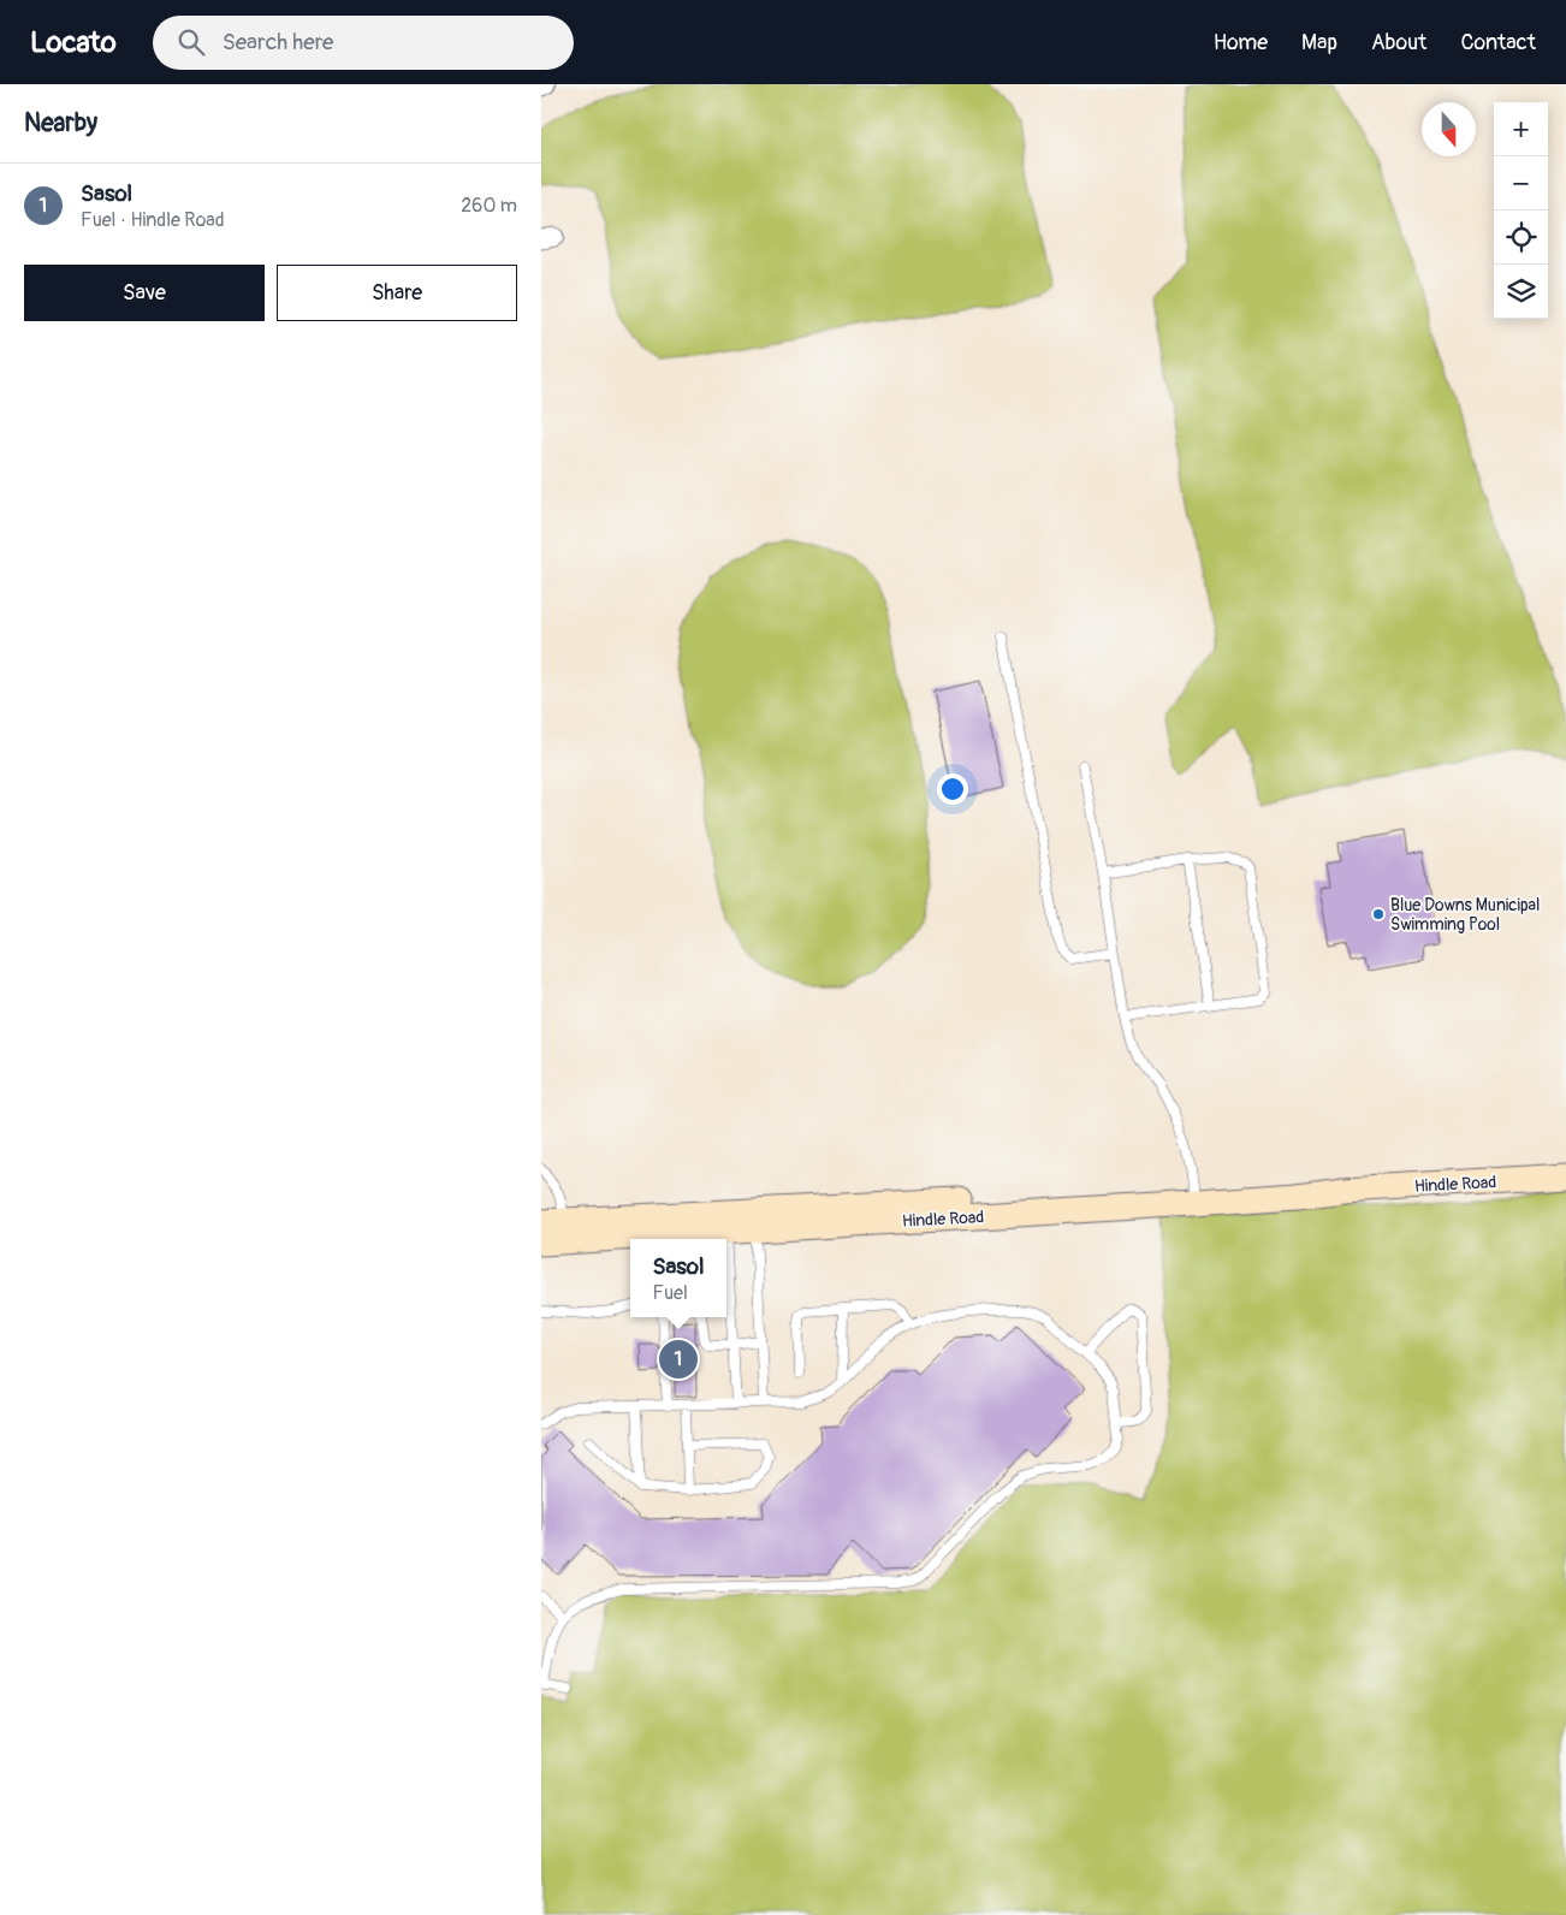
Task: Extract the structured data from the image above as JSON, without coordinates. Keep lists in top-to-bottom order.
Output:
{
  "streets": {
    "main road": ["Hindle Road"]
  },
  "places": ["Blue Downs Municipal Swimming Pool"],
  "north": "bottom",
  "page": {
    "header": "Locato",
    "search": "Search here",
    "nav": [
      "Home",
      "Map",
      "About",
      "Contact"
    ],
    "heading": "Nearby",
    "map_buttons": ["+", "−"],
    "list": [
      {
        "mark": "1",
        "name": "Sasol",
        "note": "Fuel · Hindle Road",
        "value": "260 m"
      }
    ],
    "buttons": ["Save", "Share"],
    "popup": ["Sasol", "Fuel"],
    "pins": "1"
  }
}
